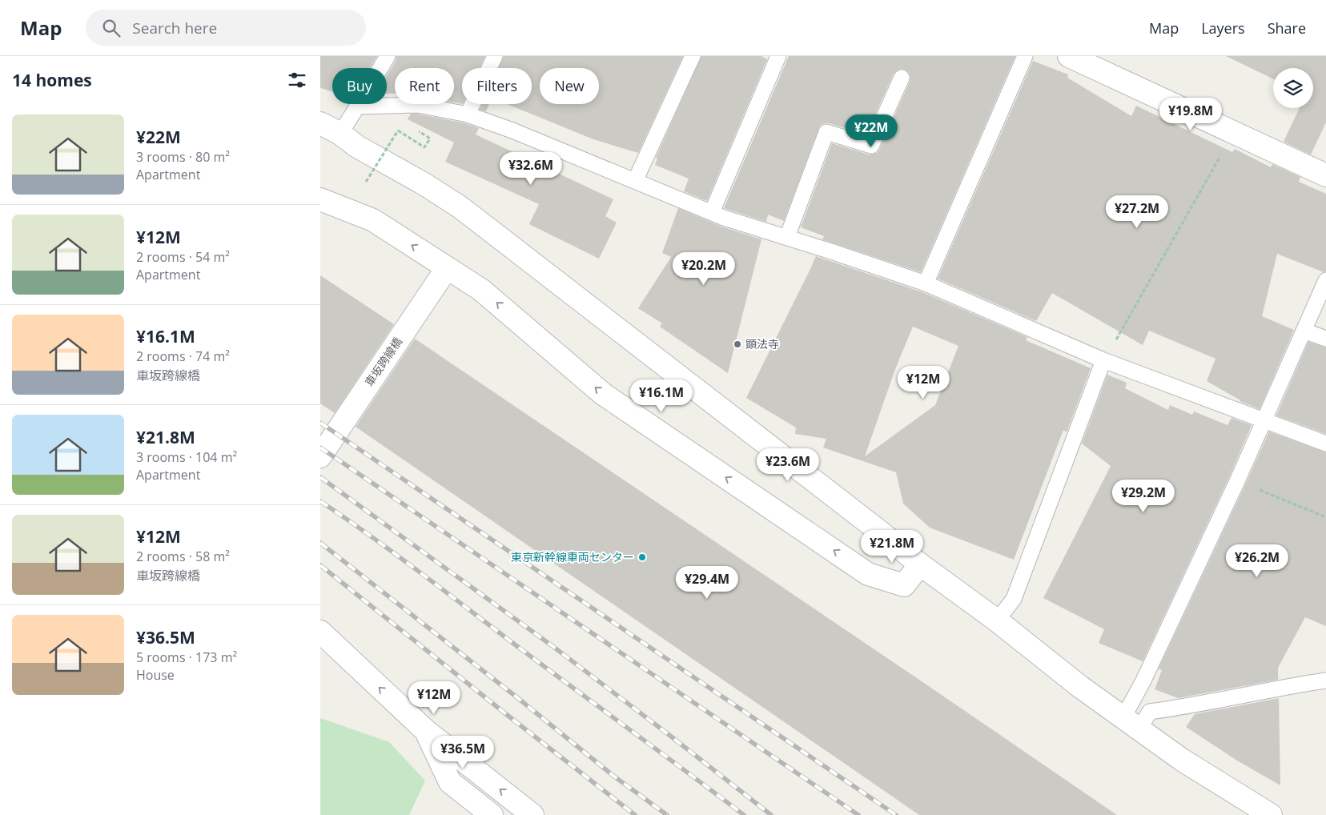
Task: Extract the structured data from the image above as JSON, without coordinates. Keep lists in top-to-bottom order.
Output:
{
  "streets": {
    "street": ["車坂跨線橋"]
  },
  "places": ["顕法寺", "東京新幹線車両センター"],
  "page": {
    "header": "Map",
    "search": "Search here",
    "nav": ["Map", "Layers", "Share"],
    "heading": "14 homes",
    "chip": [
      "Buy",
      "Rent",
      "Filters",
      "New"
    ],
    "price": [
      "¥19.8M",
      "¥22M",
      "¥32.6M",
      "¥27.2M",
      "¥20.2M",
      "¥12M",
      "¥16.1M",
      "¥23.6M",
      "¥29.2M",
      "¥21.8M",
      "¥26.2M",
      "¥29.4M",
      "¥12M",
      "¥36.5M"
    ],
    "list": [
      {
        "name": "¥22M",
        "note": "3 rooms · 80 m² · Apartment"
      },
      {
        "name": "¥12M",
        "note": "2 rooms · 54 m² · Apartment"
      },
      {
        "name": "¥16.1M",
        "note": "2 rooms · 74 m² · 車坂跨線橋"
      },
      {
        "name": "¥21.8M",
        "note": "3 rooms · 104 m² · Apartment"
      },
      {
        "name": "¥12M",
        "note": "2 rooms · 58 m² · 車坂跨線橋"
      },
      {
        "name": "¥36.5M",
        "note": "5 rooms · 173 m² · House"
      }
    ]
  }
}
